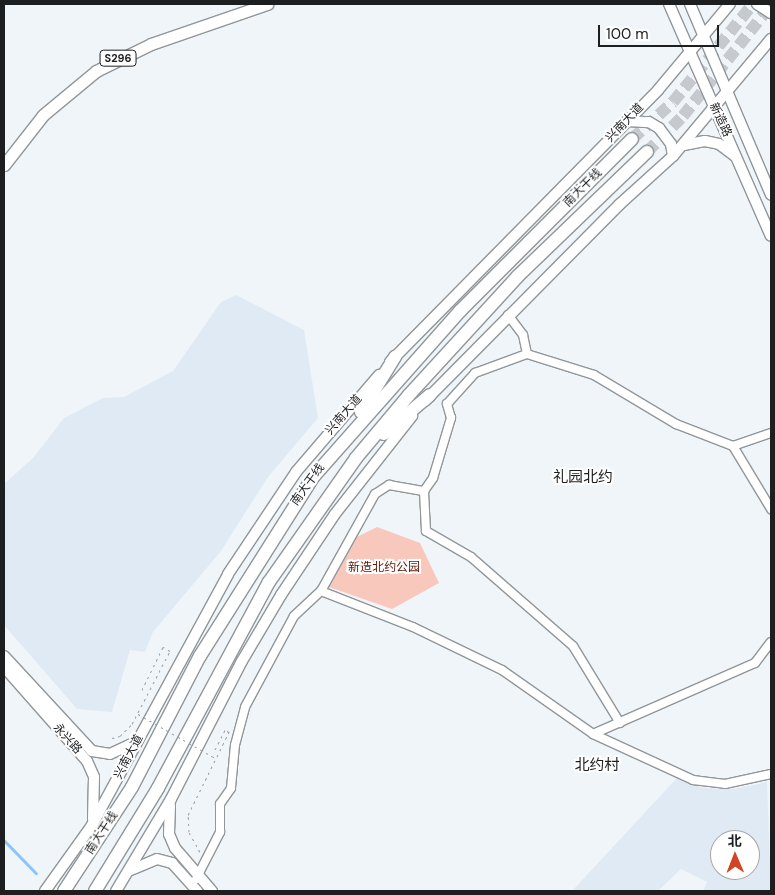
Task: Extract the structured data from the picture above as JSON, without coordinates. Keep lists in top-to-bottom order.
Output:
{
  "streets": {
    "highway": ["南大干线"],
    "main road": [
      "S296",
      "新造路",
      "兴南大道",
      "永兴路"
    ]
  },
  "crossings": [
    ["新造路", "兴南大道"],
    ["兴南大道", "永兴路"]
  ],
  "districts": ["礼园北约", "北约村"],
  "parks": ["新造北约公园"],
  "scale_bar": "100 m",
  "north": "top"
}
